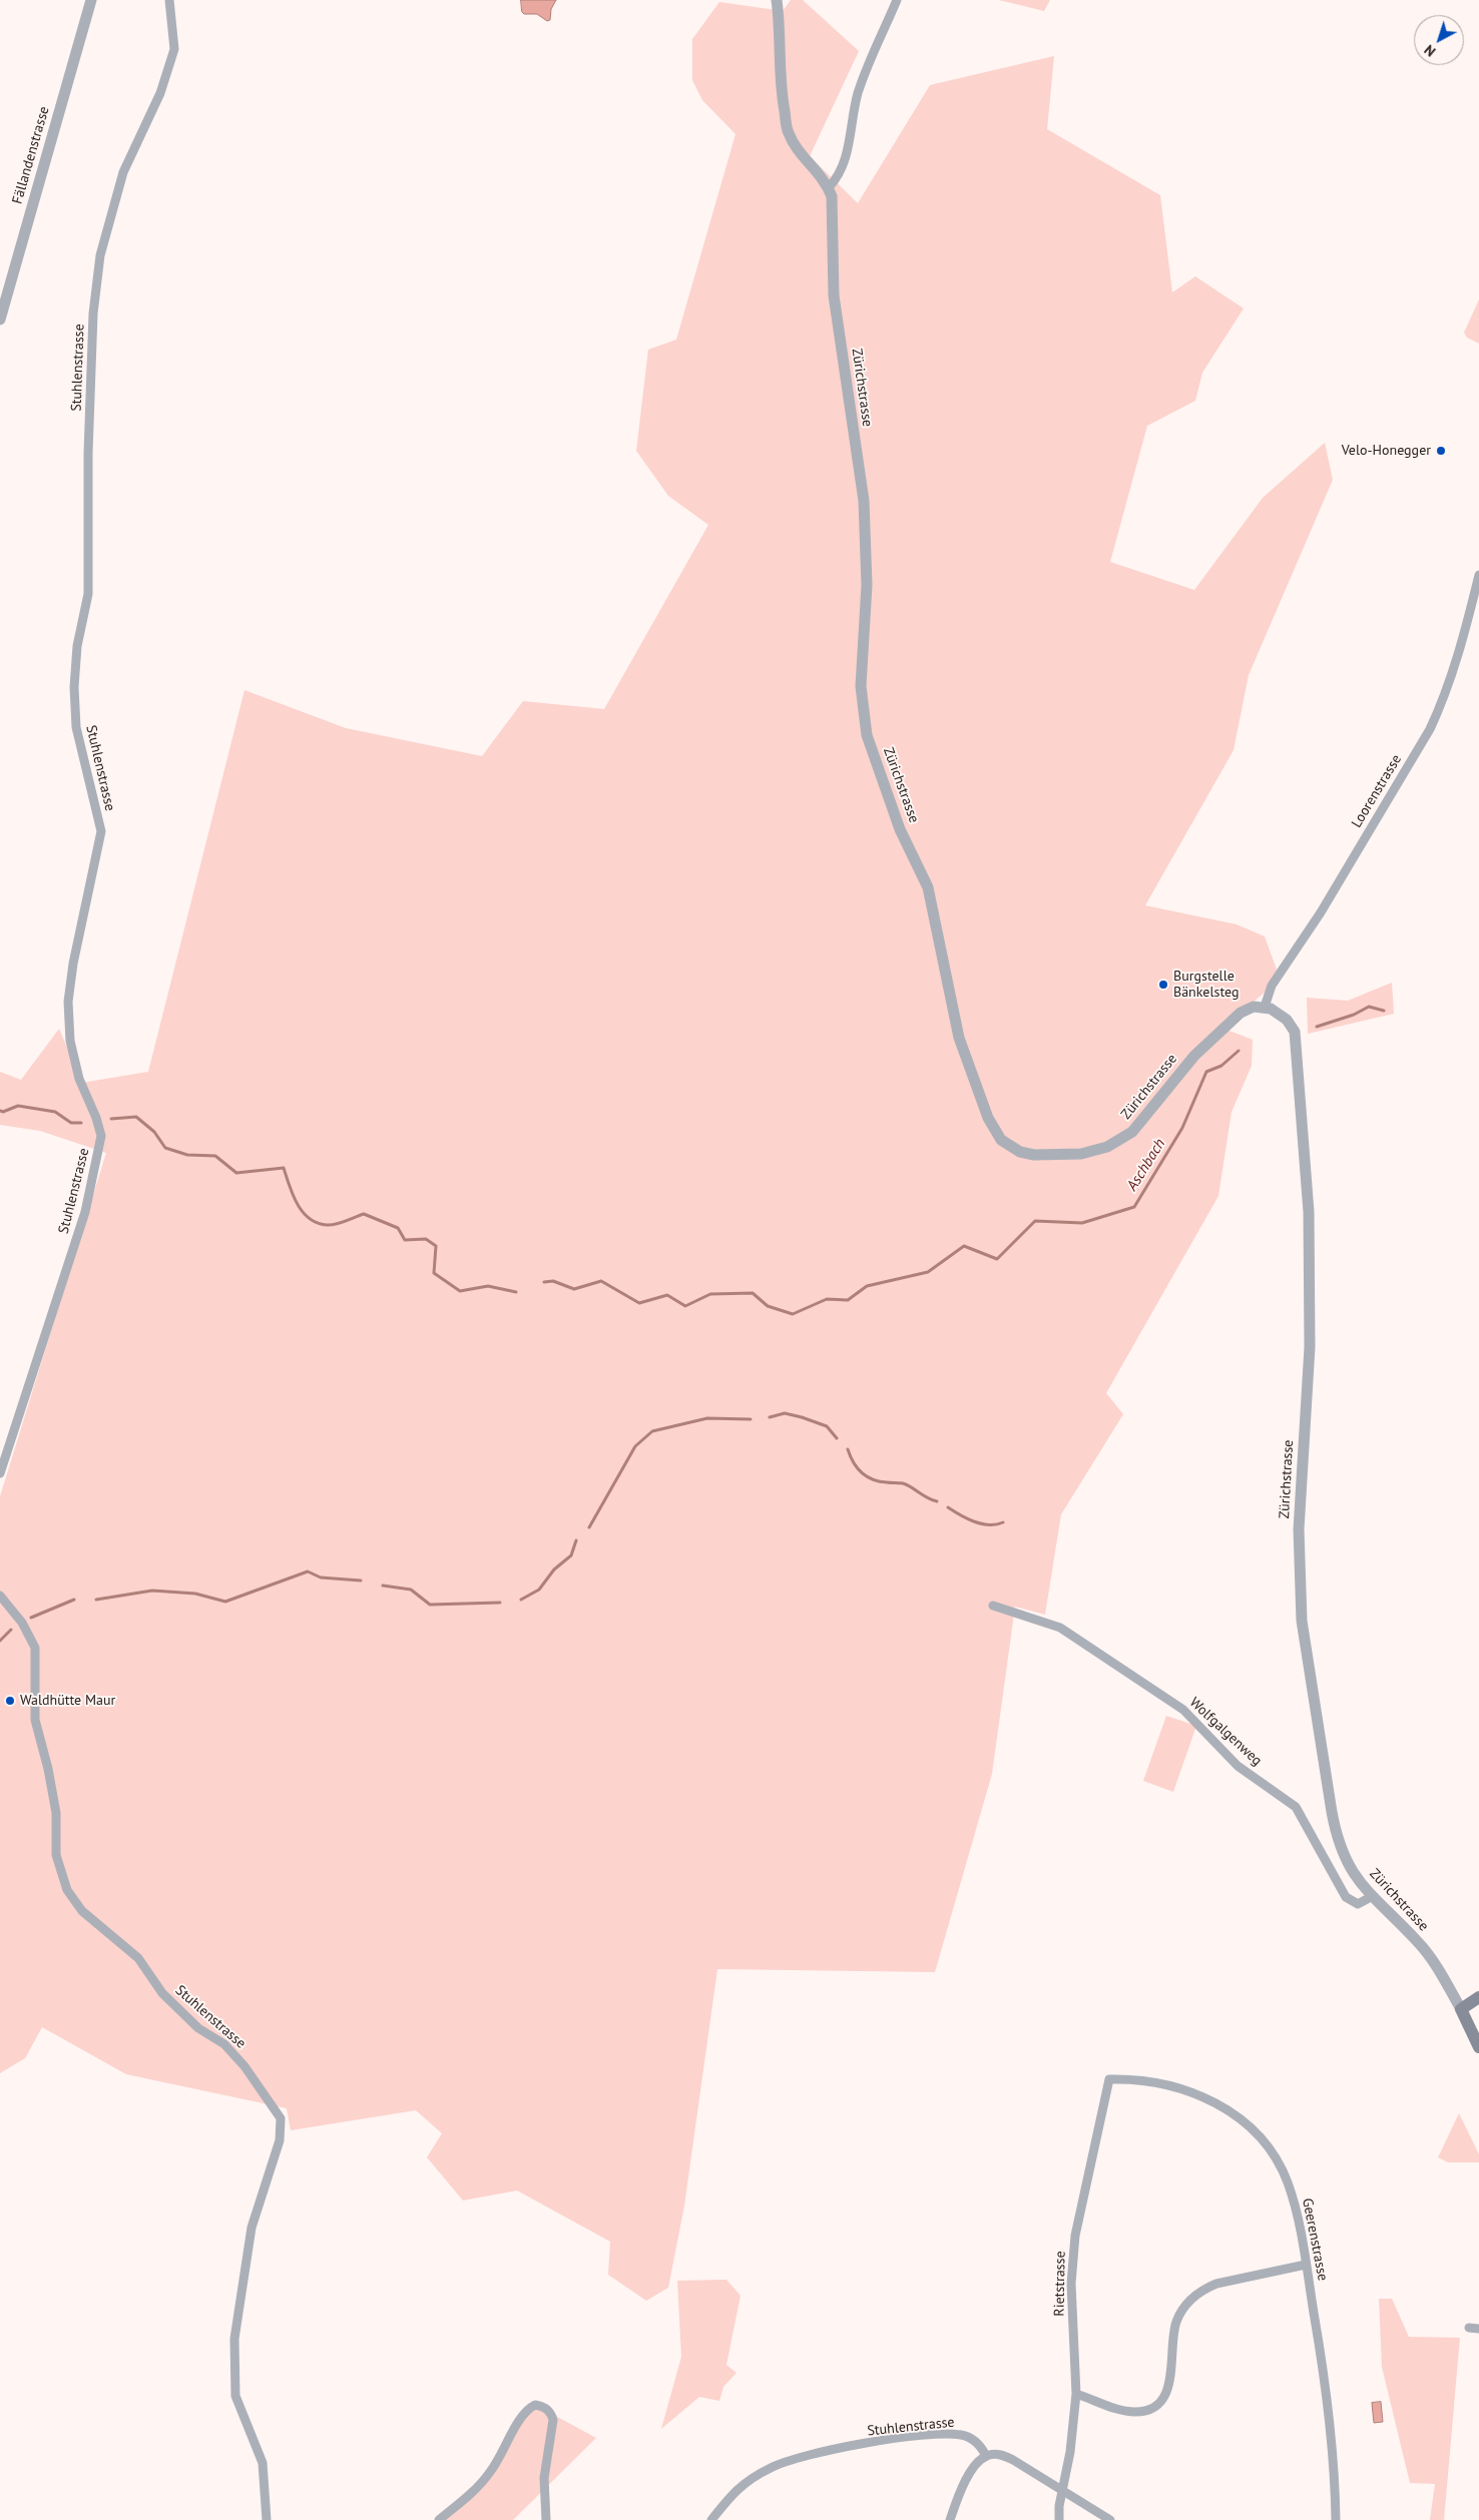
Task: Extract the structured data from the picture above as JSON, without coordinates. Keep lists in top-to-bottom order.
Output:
{
  "streets": {
    "main road": ["Zürichstrasse"],
    "street": [
      "Fällandenstrasse",
      "Stuhlenstrasse",
      "Loorenstrasse",
      "Wolfgalgenweg",
      "Geerenstrasse",
      "Rietstrasse"
    ]
  },
  "crossings": [
    ["Zürichstrasse", "Loorenstrasse"],
    ["Zürichstrasse", "Wolfgalgenweg"],
    ["Geerenstrasse", "Rietstrasse"]
  ],
  "water": ["Aschbach"],
  "places": ["Velo-Honegger", "Burgstelle Bänkelsteg", "Waldhütte Maur"],
  "north": "bottom left"
}
